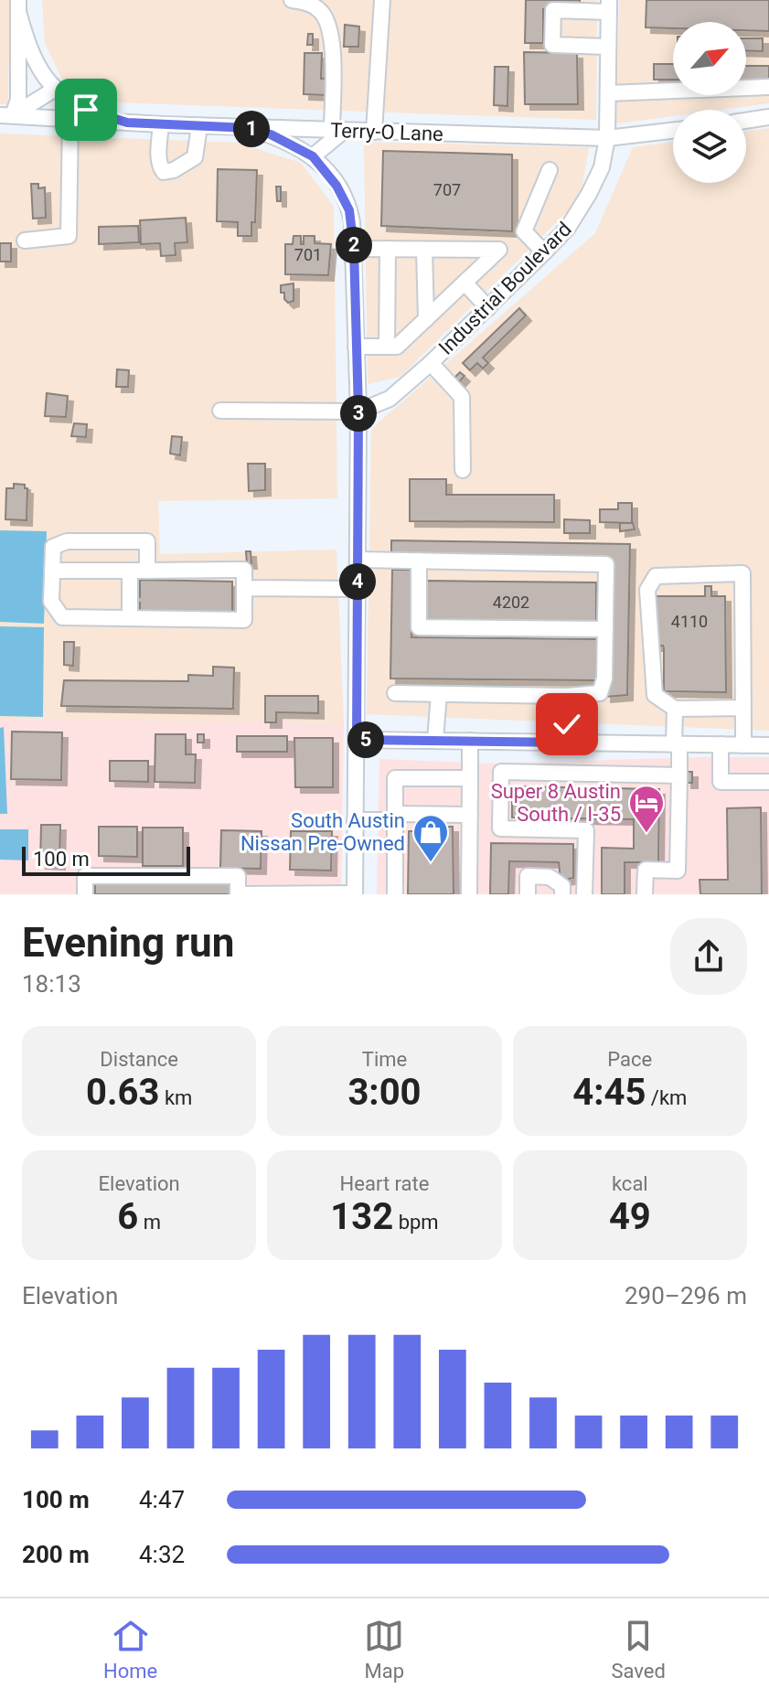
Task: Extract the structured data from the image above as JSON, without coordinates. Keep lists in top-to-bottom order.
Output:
{
  "streets": {
    "street": ["Terry-O Lane", "Industrial Boulevard"]
  },
  "crossings": [
    ["Terry-O Lane", "Industrial Boulevard"]
  ],
  "places": {
    "hotel": ["Super 8 Austin South / I-35"],
    "shop": ["South Austin Nissan Pre-Owned"]
  },
  "house_numbers": [
    "707",
    "701",
    "4202",
    "4110"
  ],
  "scale_bar": "100 m",
  "north": "top right",
  "page": {
    "pins": [
      "1",
      "2",
      "3",
      "4",
      "5"
    ],
    "scale": "100 m",
    "heading": ["Evening run", "18:13"],
    "stats": [
      ["Distance", "0.63 km"],
      ["Time", "3:00"],
      ["Pace", "4:45 /km"],
      ["Elevation", "6 m"],
      ["Heart rate", "132 bpm"],
      ["kcal", "49"]
    ],
    "chart": ["Elevation", "290–296 m"],
    "list": [
      {
        "name": "100 m",
        "note": "4:47"
      },
      {
        "name": "200 m",
        "note": "4:32"
      }
    ],
    "tabs": ["Home", "Map", "Saved"]
  }
}
